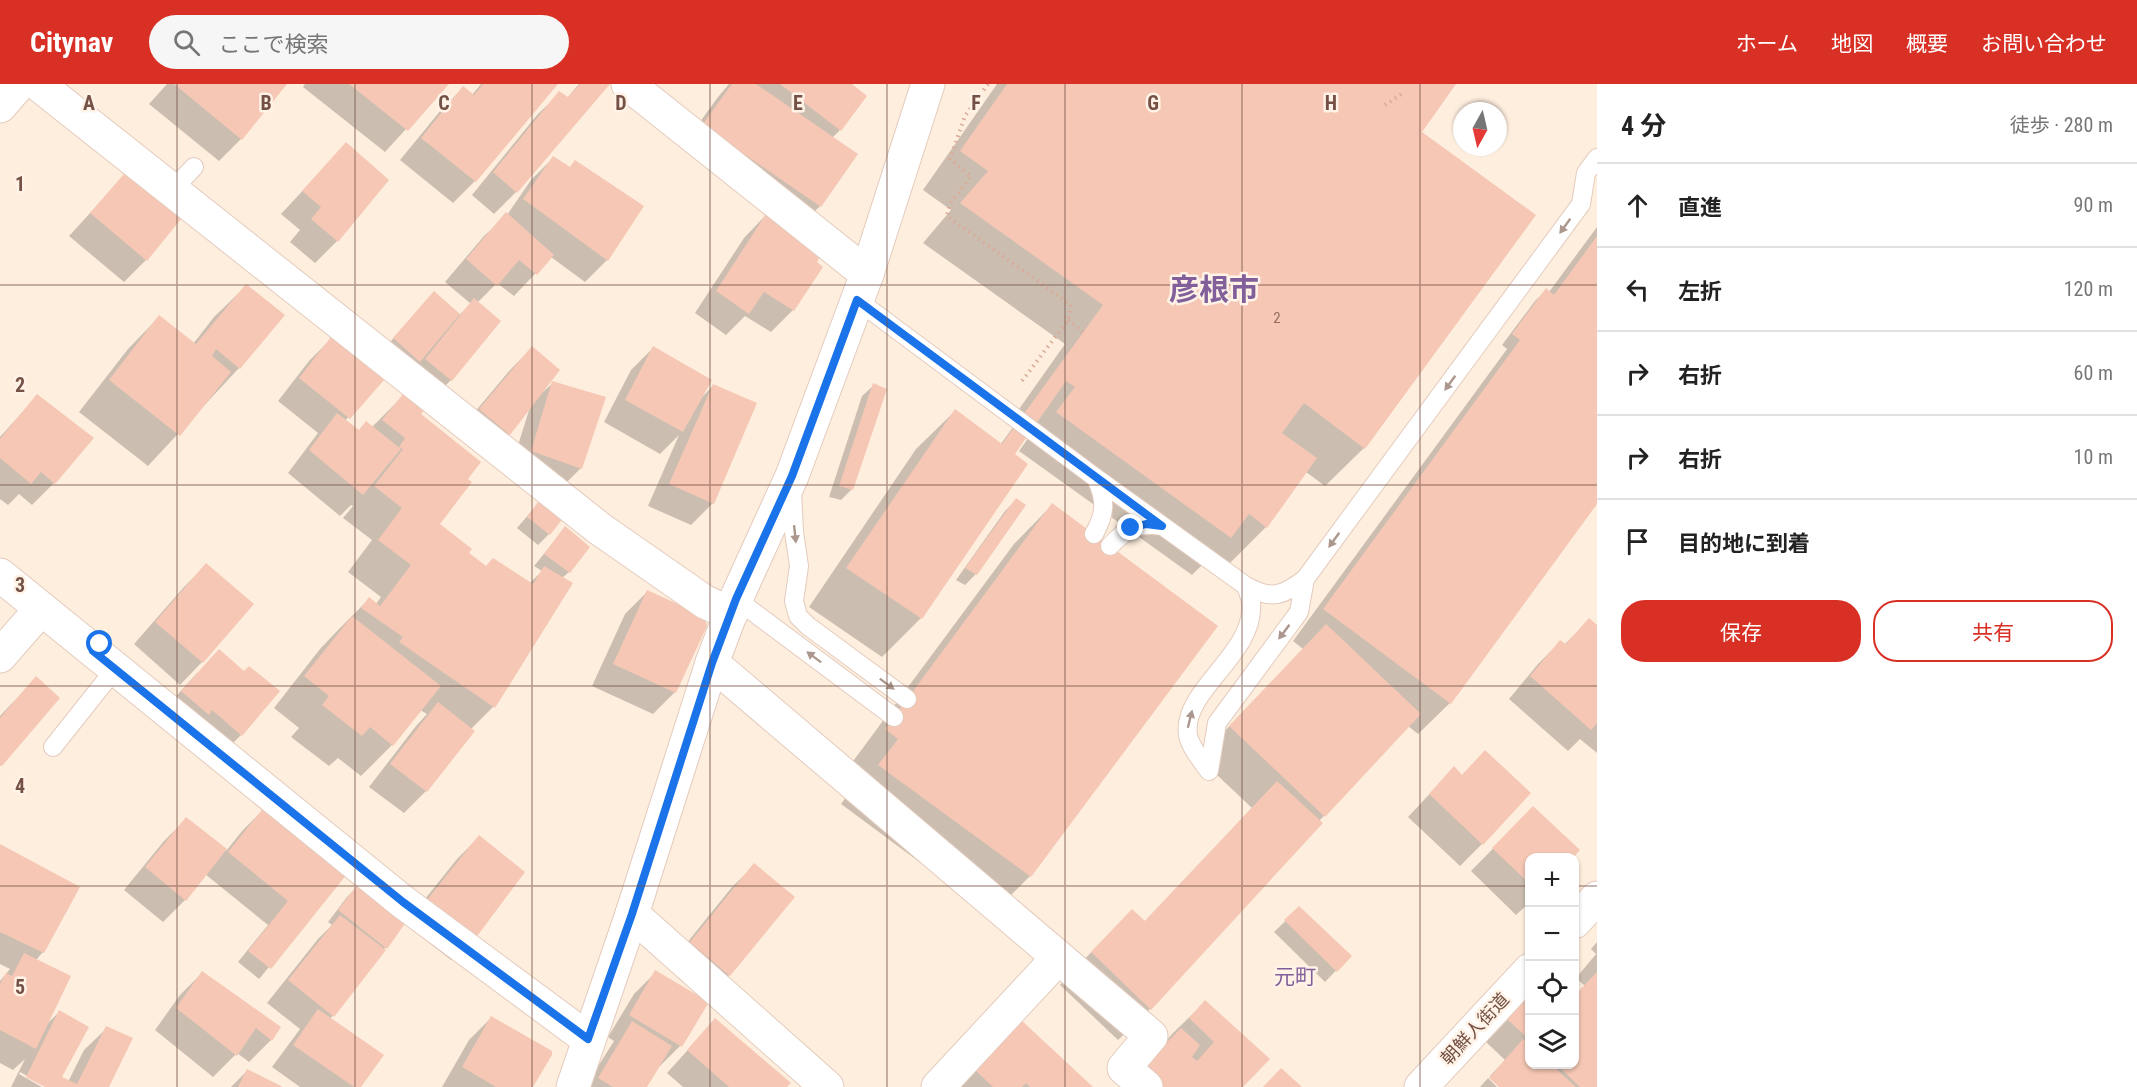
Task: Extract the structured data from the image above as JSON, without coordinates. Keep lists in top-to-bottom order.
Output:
{
  "streets": {
    "street": ["朝鮮人街道"]
  },
  "districts": ["彦根市", "元町"],
  "house_numbers": ["2"],
  "north": "bottom",
  "page": {
    "header": "Citynav",
    "search": "ここで検索",
    "nav": [
      "ホーム",
      "地図",
      "概要",
      "お問い合わせ"
    ],
    "heading": ["4 分", "徒歩 · 280 m"],
    "list": [
      ["直進", "90 m"],
      ["左折", "120 m"],
      ["右折", "60 m"],
      ["右折", "10 m"],
      "目的地に到着"
    ],
    "buttons": ["保存", "共有"],
    "map_buttons": ["+", "−"]
  },
  "grid": {
    "columns": [
      "A",
      "B",
      "C",
      "D",
      "E",
      "F",
      "G",
      "H"
    ],
    "rows": [
      "1",
      "2",
      "3",
      "4",
      "5"
    ]
  }
}
